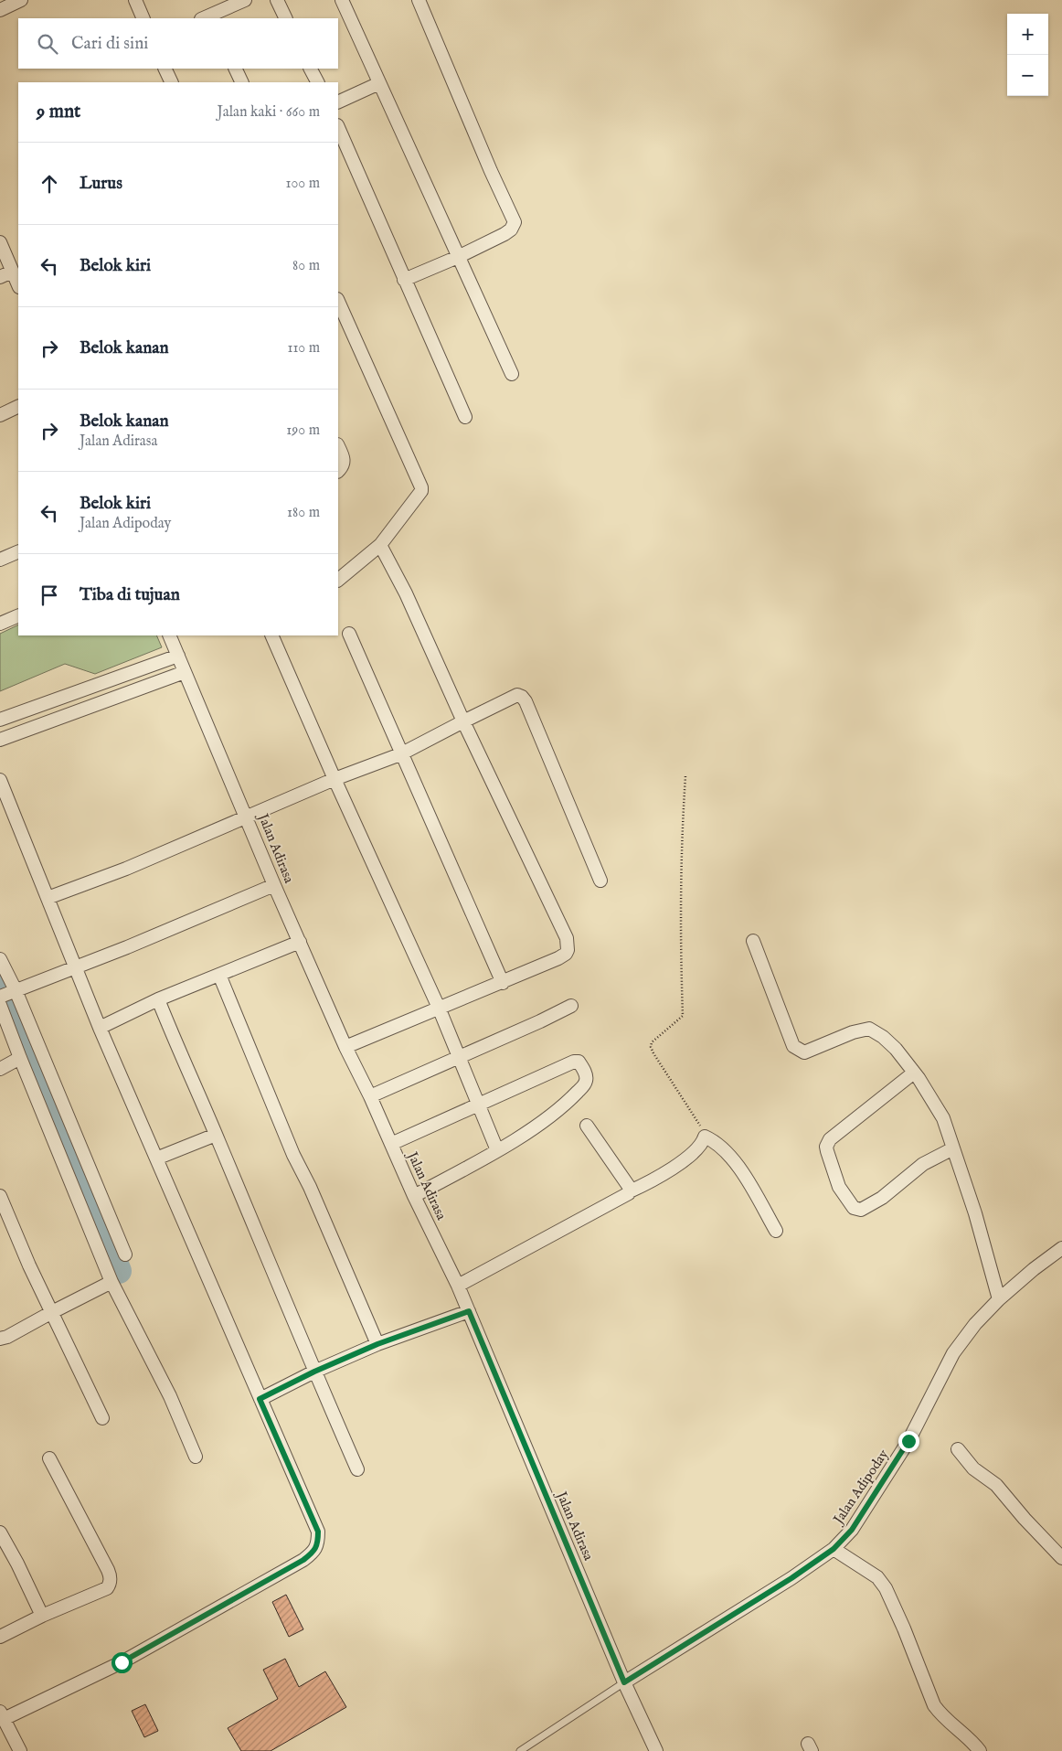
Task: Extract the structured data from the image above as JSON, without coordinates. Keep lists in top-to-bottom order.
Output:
{
  "streets": {
    "street": ["Jalan Adirasa", "Jalan Adipoday"]
  },
  "crossings": [
    ["Jalan Adirasa", "Jalan Adipoday"]
  ],
  "page": {
    "map_buttons": ["+", "−"],
    "search": "Cari di sini",
    "heading": ["9 mnt", "Jalan kaki · 660 m"],
    "list": [
      ["Lurus", "100 m"],
      ["Belok kiri", "80 m"],
      ["Belok kanan", "110 m"],
      ["Belok kanan", "Jalan Adirasa", "190 m"],
      ["Belok kiri", "Jalan Adipoday", "180 m"],
      "Tiba di tujuan"
    ]
  }
}
